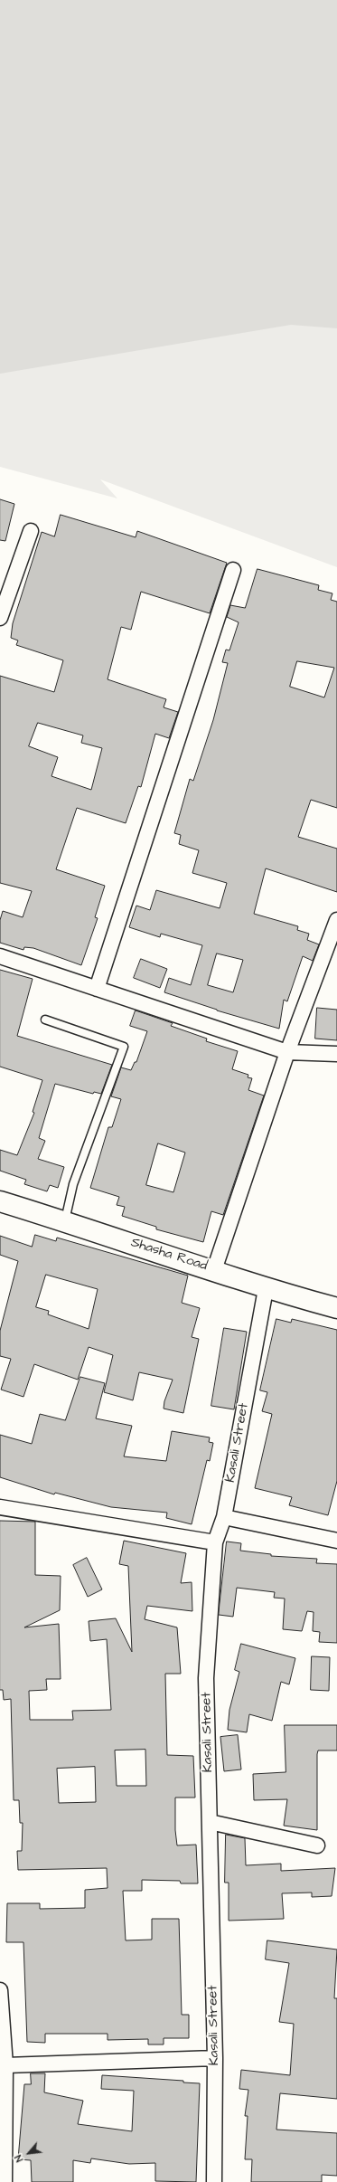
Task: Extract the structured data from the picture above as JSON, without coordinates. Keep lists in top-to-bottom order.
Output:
{
  "streets": {
    "street": ["Shasha Road", "Kasali Street"]
  },
  "crossings": [
    ["Shasha Road", "Kasali Street"]
  ],
  "north": "bottom left"
}
